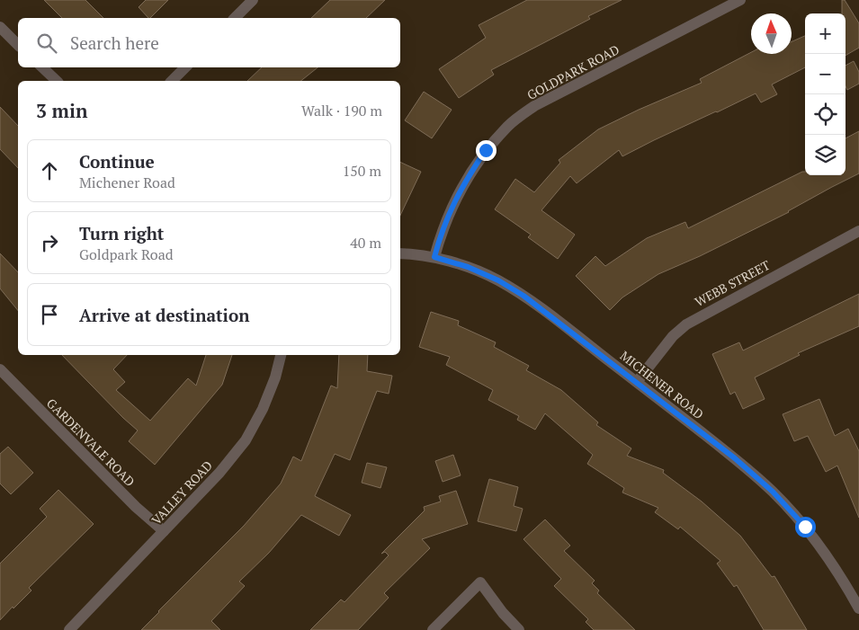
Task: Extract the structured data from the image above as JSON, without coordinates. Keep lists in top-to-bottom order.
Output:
{
  "streets": {
    "street": [
      "GOLDPARK ROAD",
      "WEBB STREET",
      "MICHENER ROAD",
      "GARDENVALE ROAD",
      "VALLEY ROAD"
    ]
  },
  "crossings": [
    ["GOLDPARK ROAD", "MICHENER ROAD"],
    ["WEBB STREET", "MICHENER ROAD"],
    ["GARDENVALE ROAD", "VALLEY ROAD"]
  ],
  "north": "top",
  "page": {
    "map_buttons": ["+", "−"],
    "search": "Search here",
    "heading": ["3 min", "Walk · 190 m"],
    "list": [
      ["Continue", "Michener Road", "150 m"],
      ["Turn right", "Goldpark Road", "40 m"],
      "Arrive at destination"
    ]
  }
}
